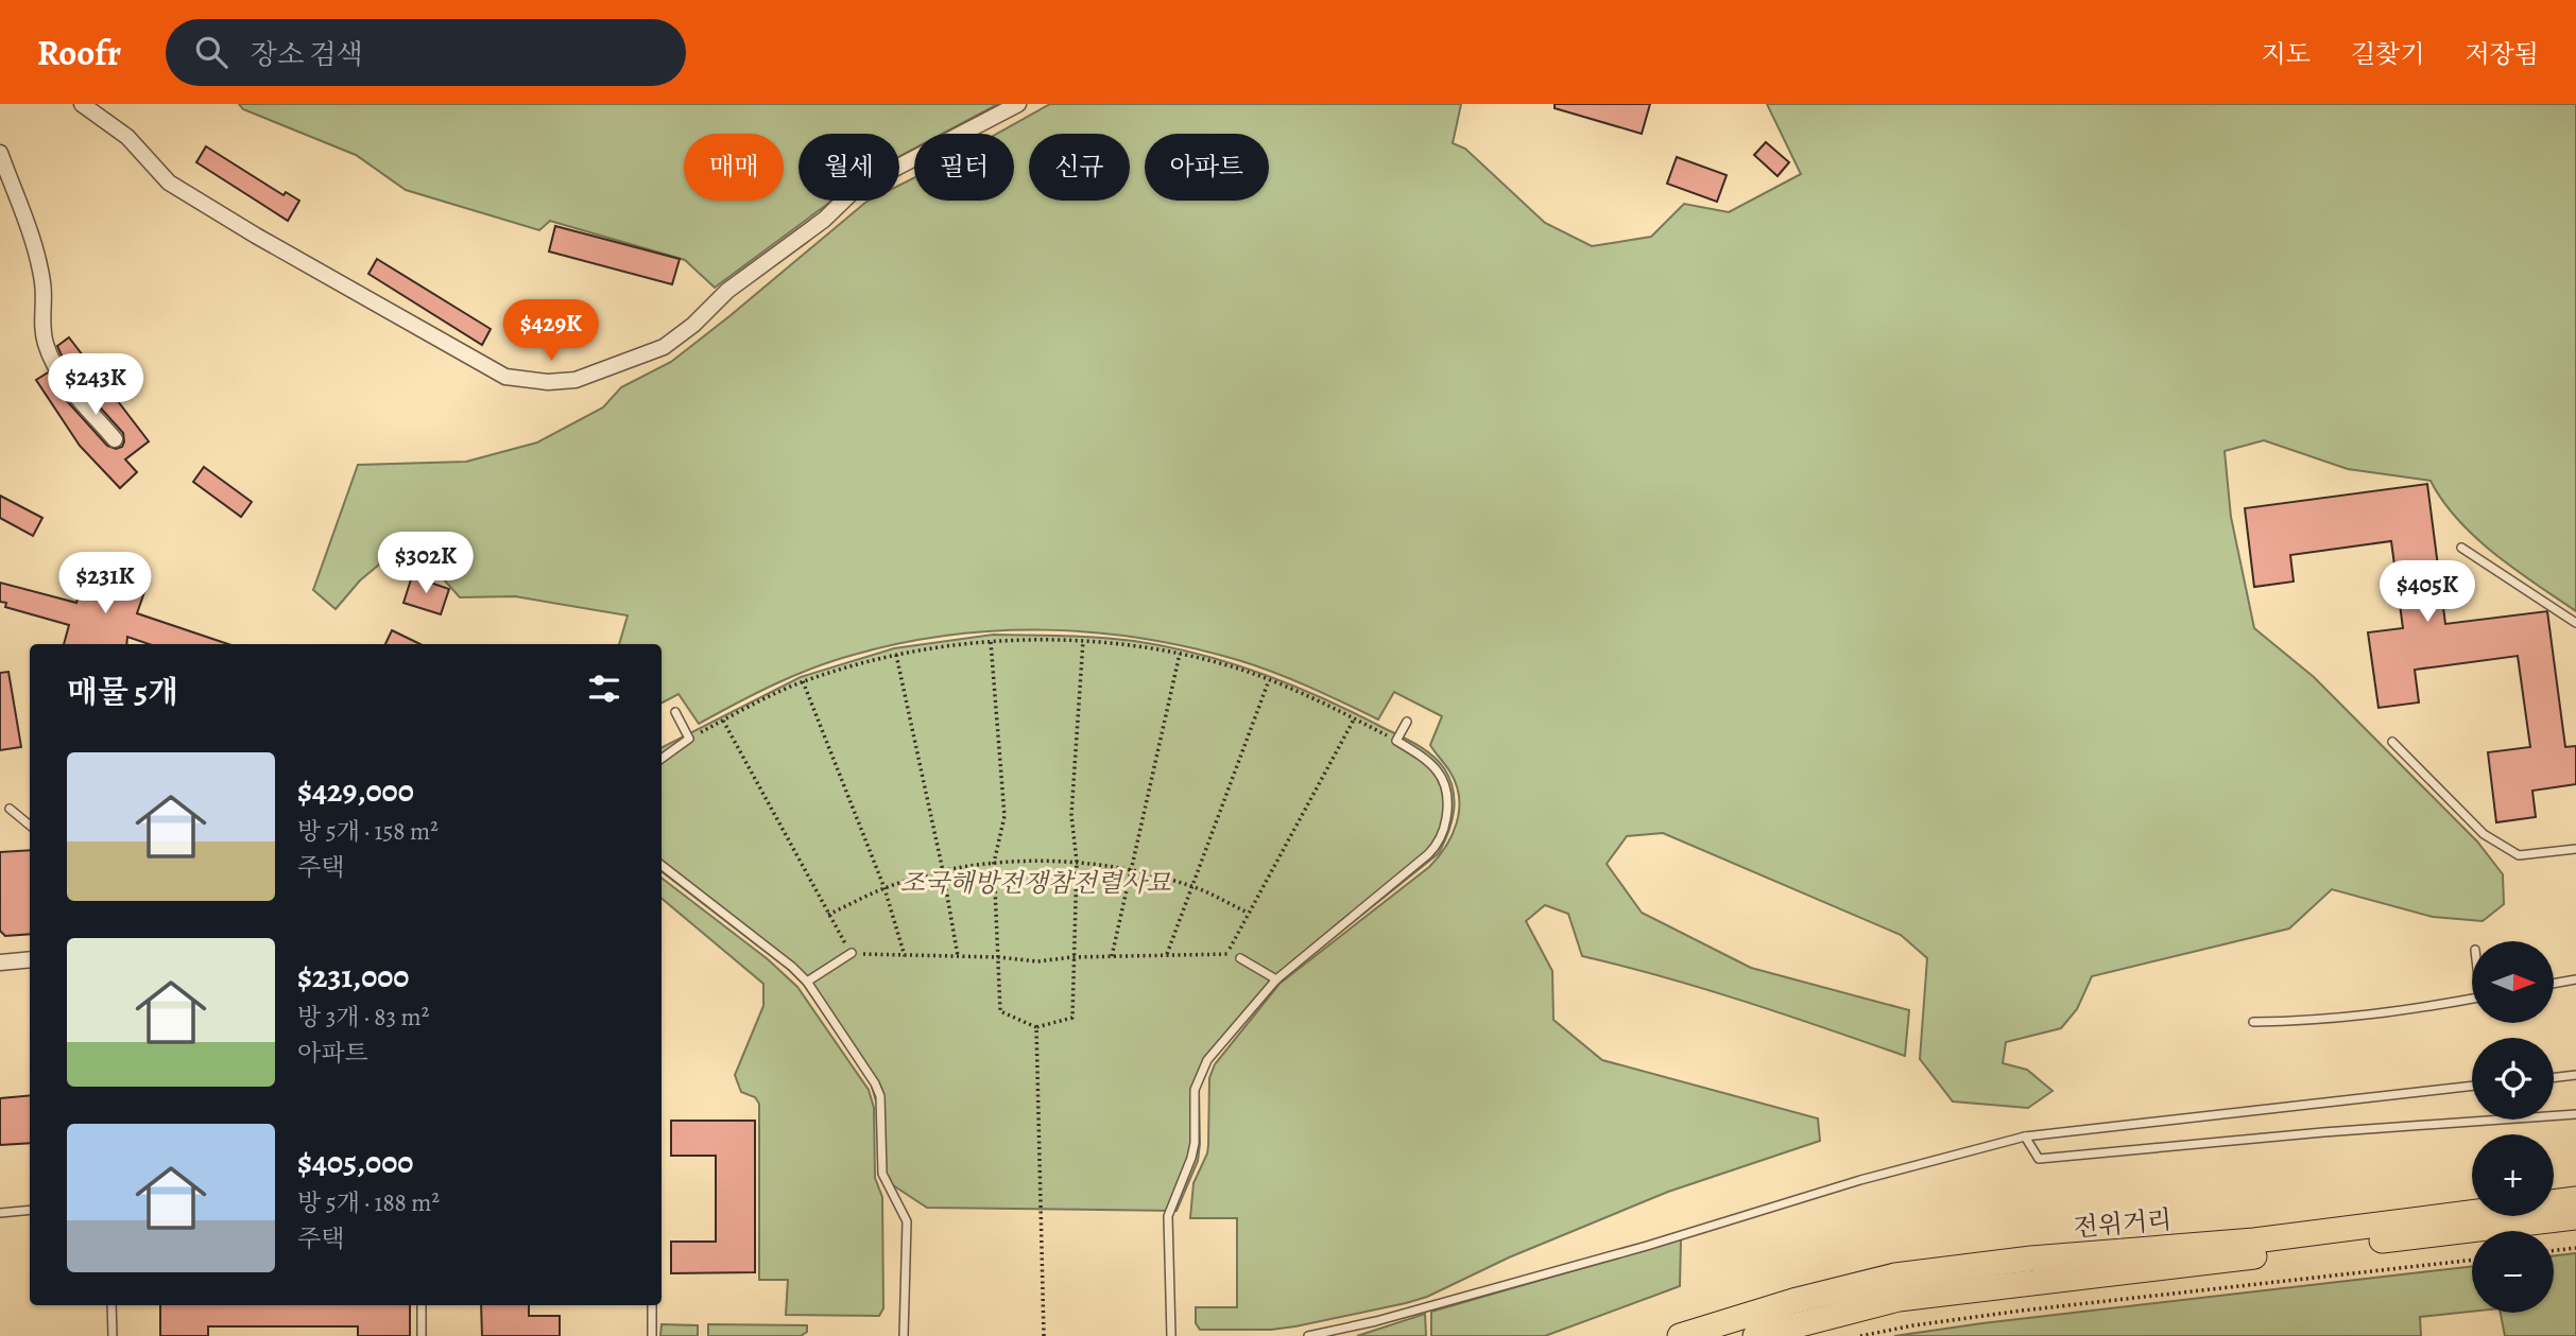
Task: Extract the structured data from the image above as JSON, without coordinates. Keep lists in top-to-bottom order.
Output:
{
  "streets": {
    "main road": ["전위거리"]
  },
  "parks": ["조국해방전쟁참전렬사묘"],
  "north": "right",
  "page": {
    "header": "Roofr",
    "search": "장소 검색",
    "nav": ["지도", "길찾기", "저장됨"],
    "chip": [
      "매매",
      "월세",
      "필터",
      "신규",
      "아파트"
    ],
    "price": [
      "$429K",
      "$243K",
      "$302K",
      "$231K",
      "$405K"
    ],
    "heading": "매물 5개",
    "list": [
      {
        "name": "$429,000",
        "note": "방 5개 · 158 m² · 주택"
      },
      {
        "name": "$231,000",
        "note": "방 3개 · 83 m² · 아파트"
      },
      {
        "name": "$405,000",
        "note": "방 5개 · 188 m² · 주택"
      }
    ],
    "map_buttons": ["+", "−"]
  }
}
